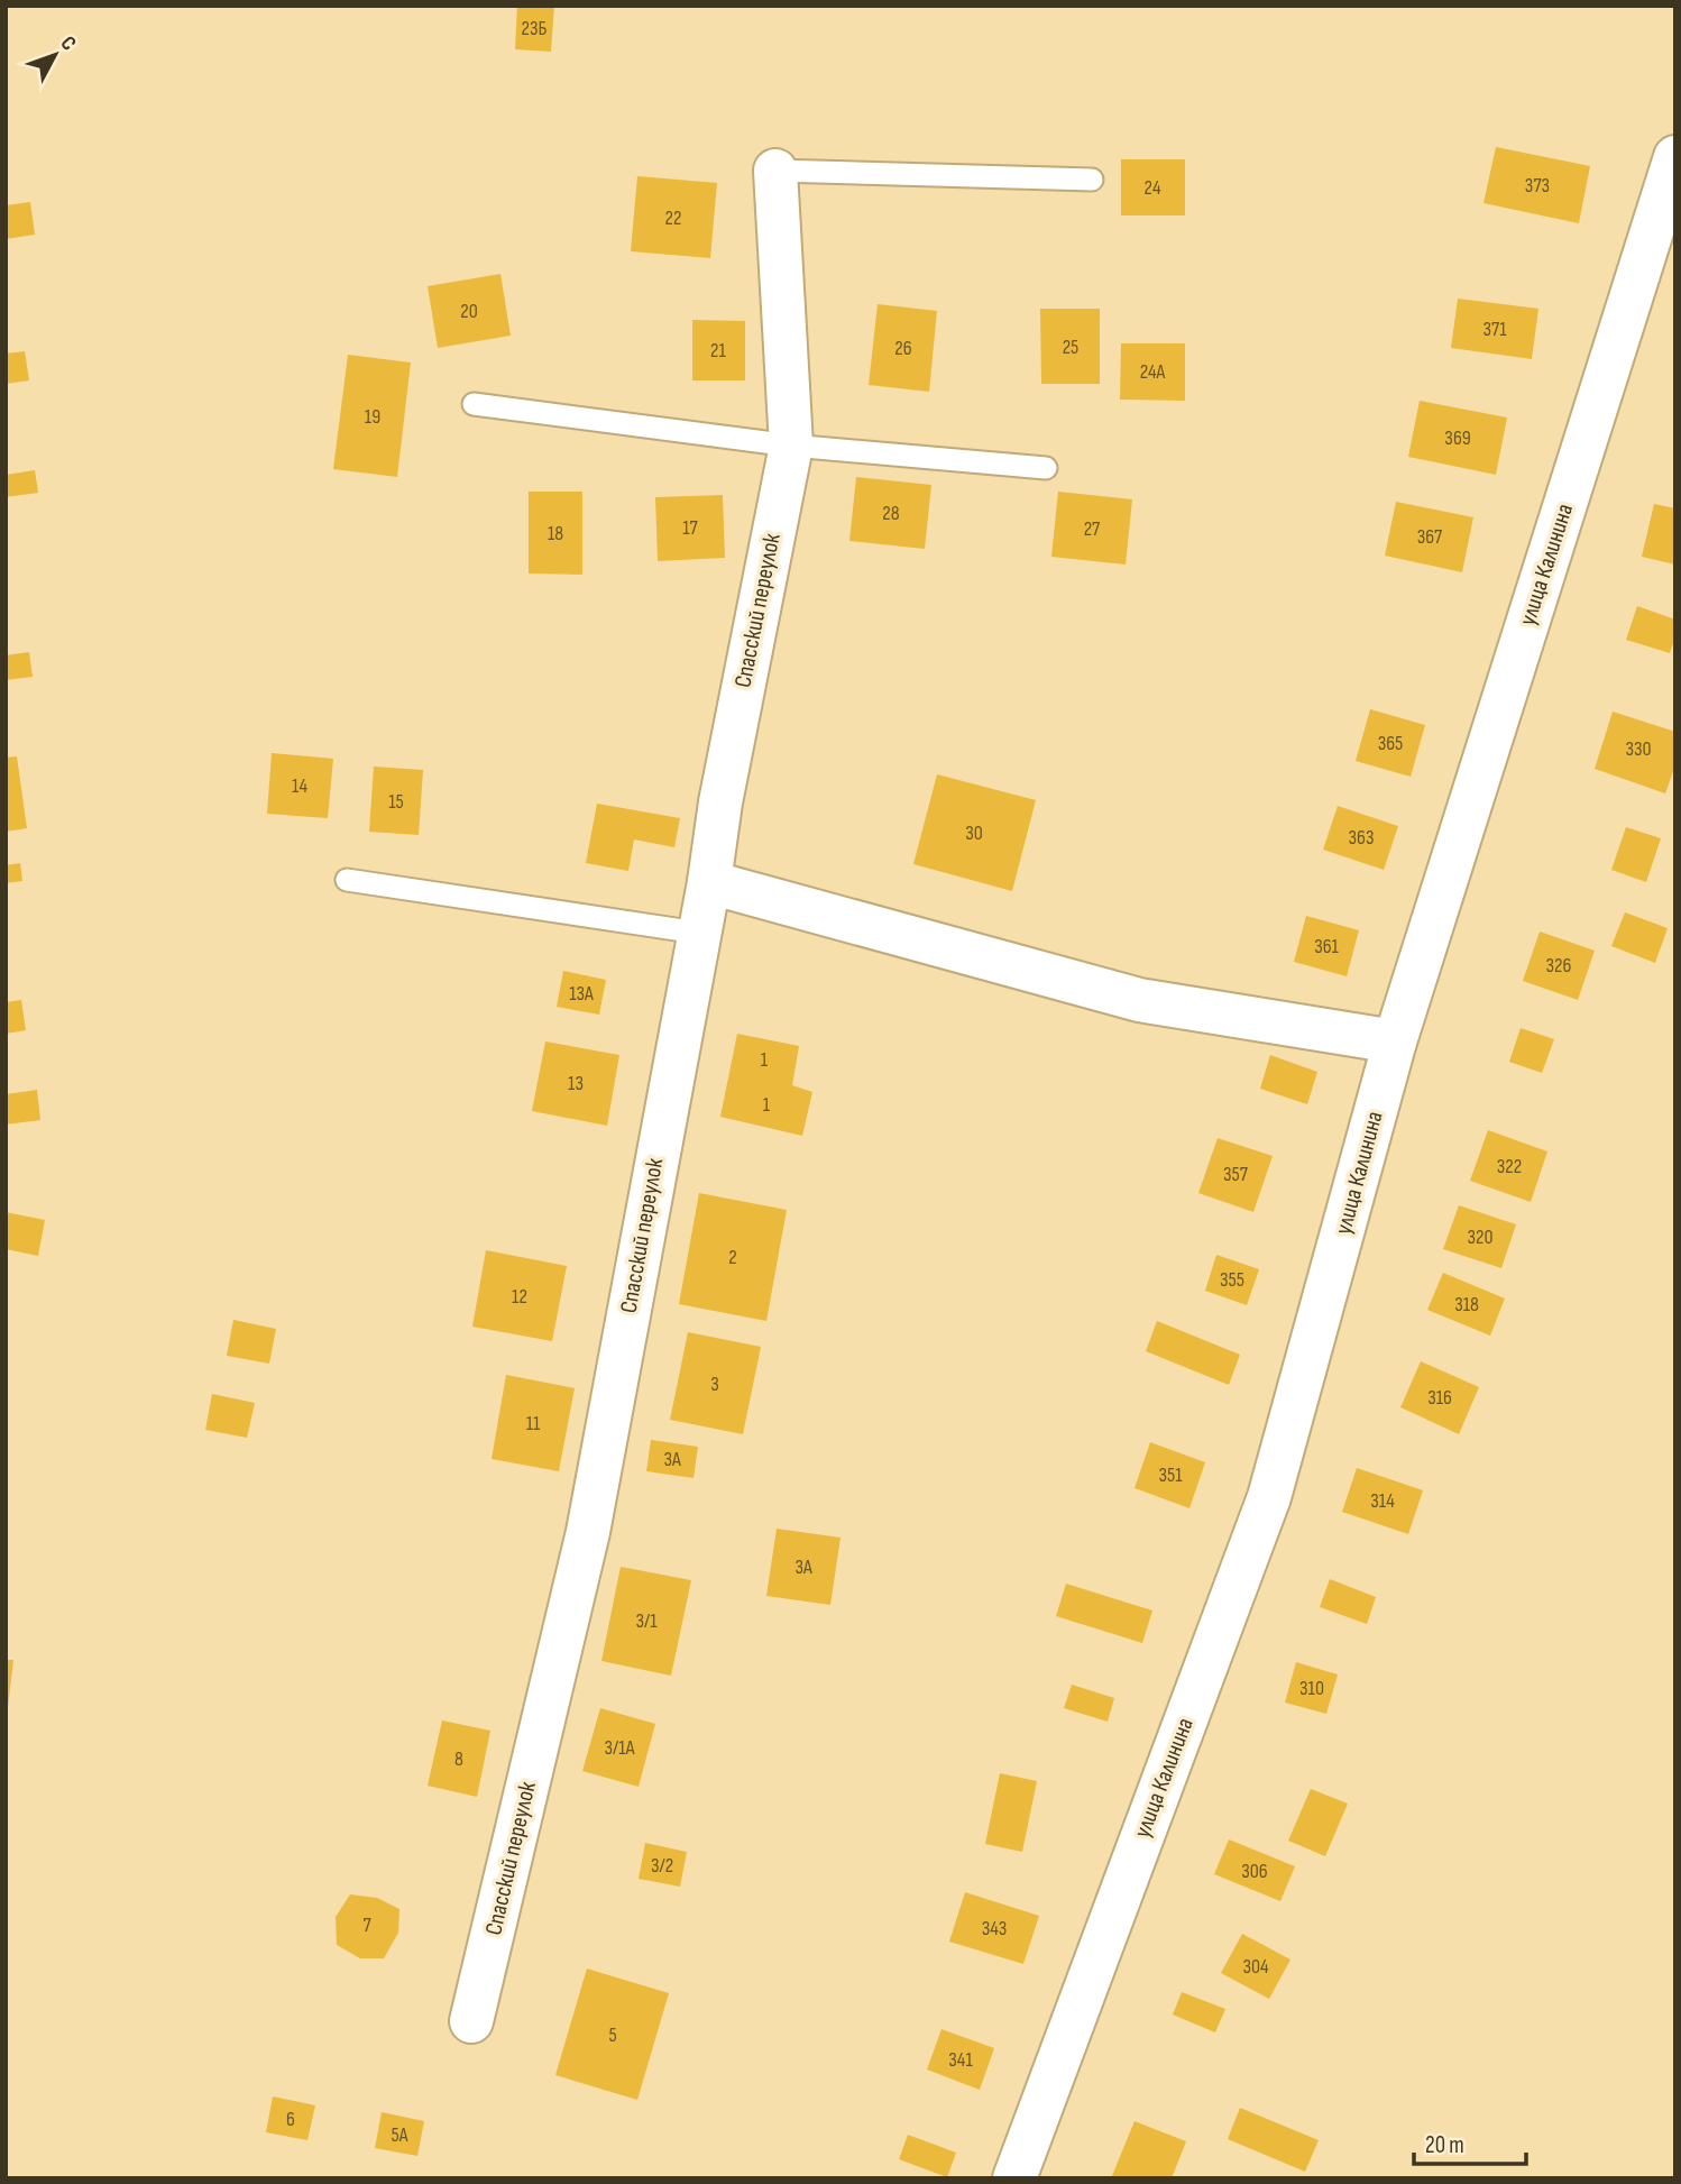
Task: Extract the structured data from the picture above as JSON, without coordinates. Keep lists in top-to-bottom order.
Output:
{
  "streets": {
    "street": ["улица Калинина", "Спасский переулок"]
  },
  "house_numbers": [
    "23Б",
    "373",
    "24",
    "22",
    "20",
    "371",
    "25",
    "26",
    "21",
    "24А",
    "19",
    "369",
    "28",
    "17",
    "27",
    "18",
    "367",
    "365",
    "330",
    "14",
    "15",
    "30",
    "363",
    "361",
    "326",
    "13А",
    "1",
    "13",
    "1",
    "322",
    "357",
    "320",
    "2",
    "355",
    "12",
    "318",
    "3",
    "316",
    "11",
    "3А",
    "351",
    "314",
    "3А",
    "3/1",
    "310",
    "3/1А",
    "8",
    "3/2",
    "306",
    "7",
    "343",
    "304",
    "5",
    "341",
    "6",
    "5А"
  ],
  "scale_bar": "20 m",
  "north": "top right"
}
